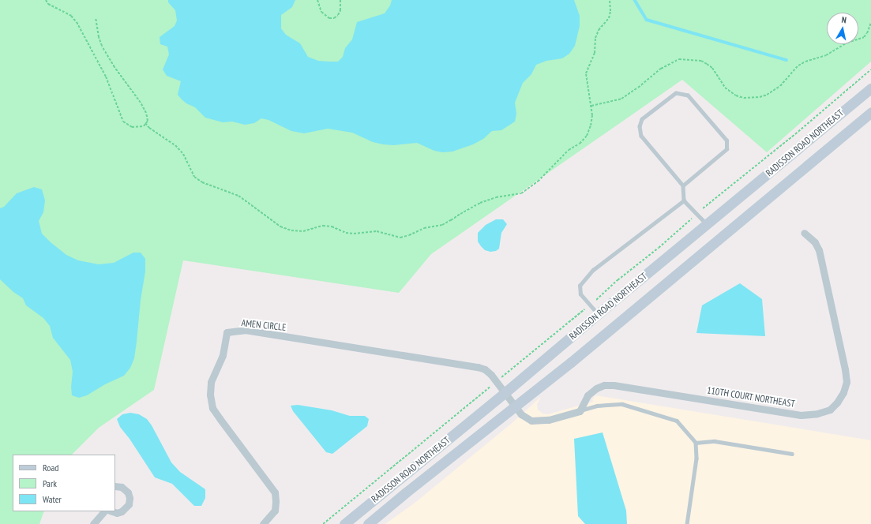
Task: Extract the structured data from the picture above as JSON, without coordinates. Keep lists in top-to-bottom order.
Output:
{
  "streets": {
    "main road": ["RADISSON ROAD NORTHEAST"],
    "street": ["AMEN CIRCLE", "110TH COURT NORTHEAST"]
  },
  "crossings": [
    ["RADISSON ROAD NORTHEAST", "AMEN CIRCLE"]
  ],
  "legend": ["Road", "Park", "Water"],
  "north": "top"
}
